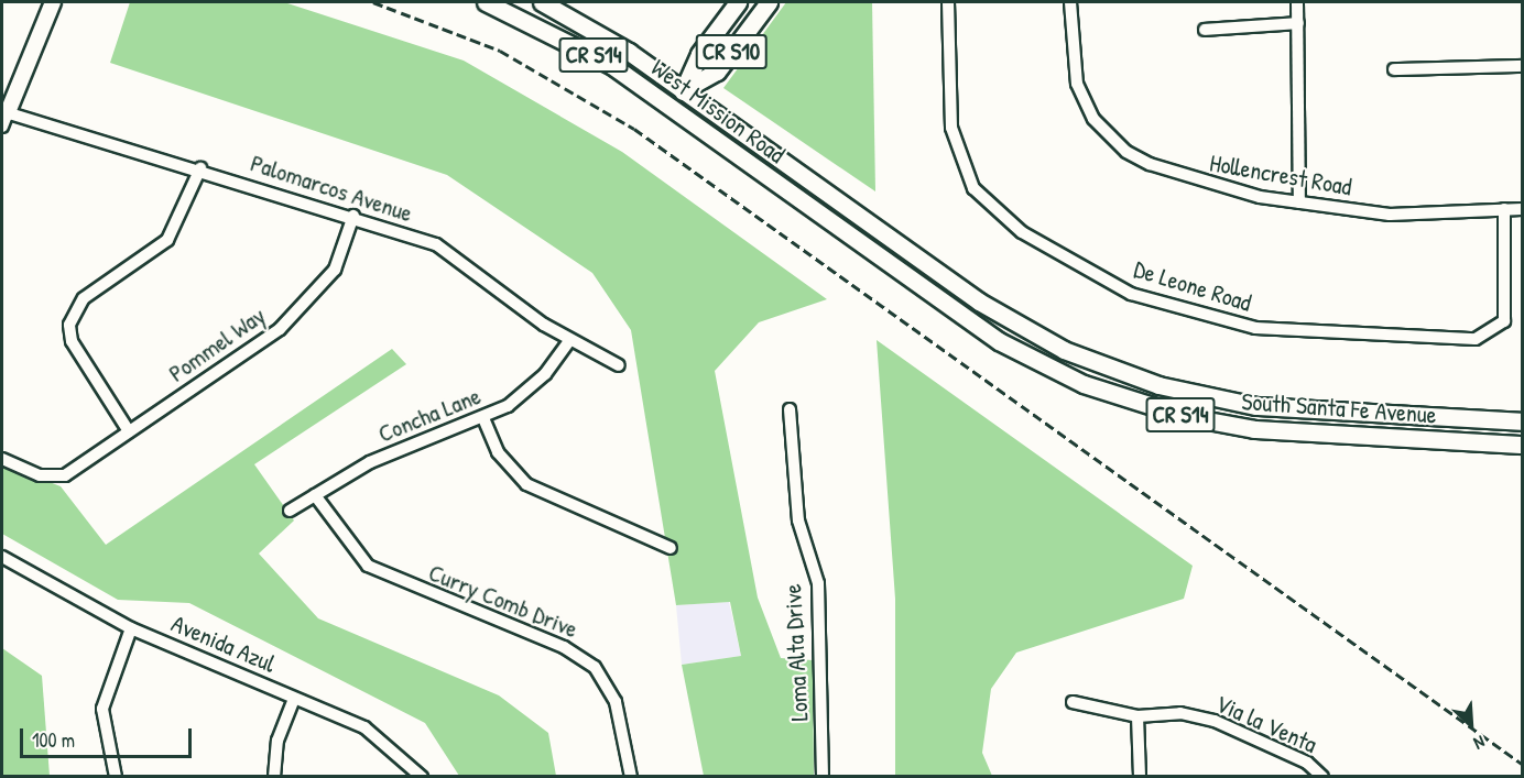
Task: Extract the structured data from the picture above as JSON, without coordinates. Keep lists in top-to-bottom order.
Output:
{
  "streets": {
    "main road": [
      "CR S10",
      "CR S14",
      "West Mission Road",
      "South Santa Fe Avenue"
    ],
    "street": [
      "Hollencrest Road",
      "Palomarcos Avenue",
      "De Leone Road",
      "Pommel Way",
      "Concha Lane",
      "Curry Comb Drive",
      "Avenida Azul",
      "Loma Alta Drive",
      "Via la Venta"
    ]
  },
  "crossings": [
    ["CR S10", "West Mission Road"],
    ["West Mission Road", "South Santa Fe Avenue"],
    ["Hollencrest Road", "De Leone Road"],
    ["Palomarcos Avenue", "Pommel Way"],
    ["Palomarcos Avenue", "Concha Lane"],
    ["Concha Lane", "Curry Comb Drive"]
  ],
  "scale_bar": "100 m",
  "north": "bottom right"
}
